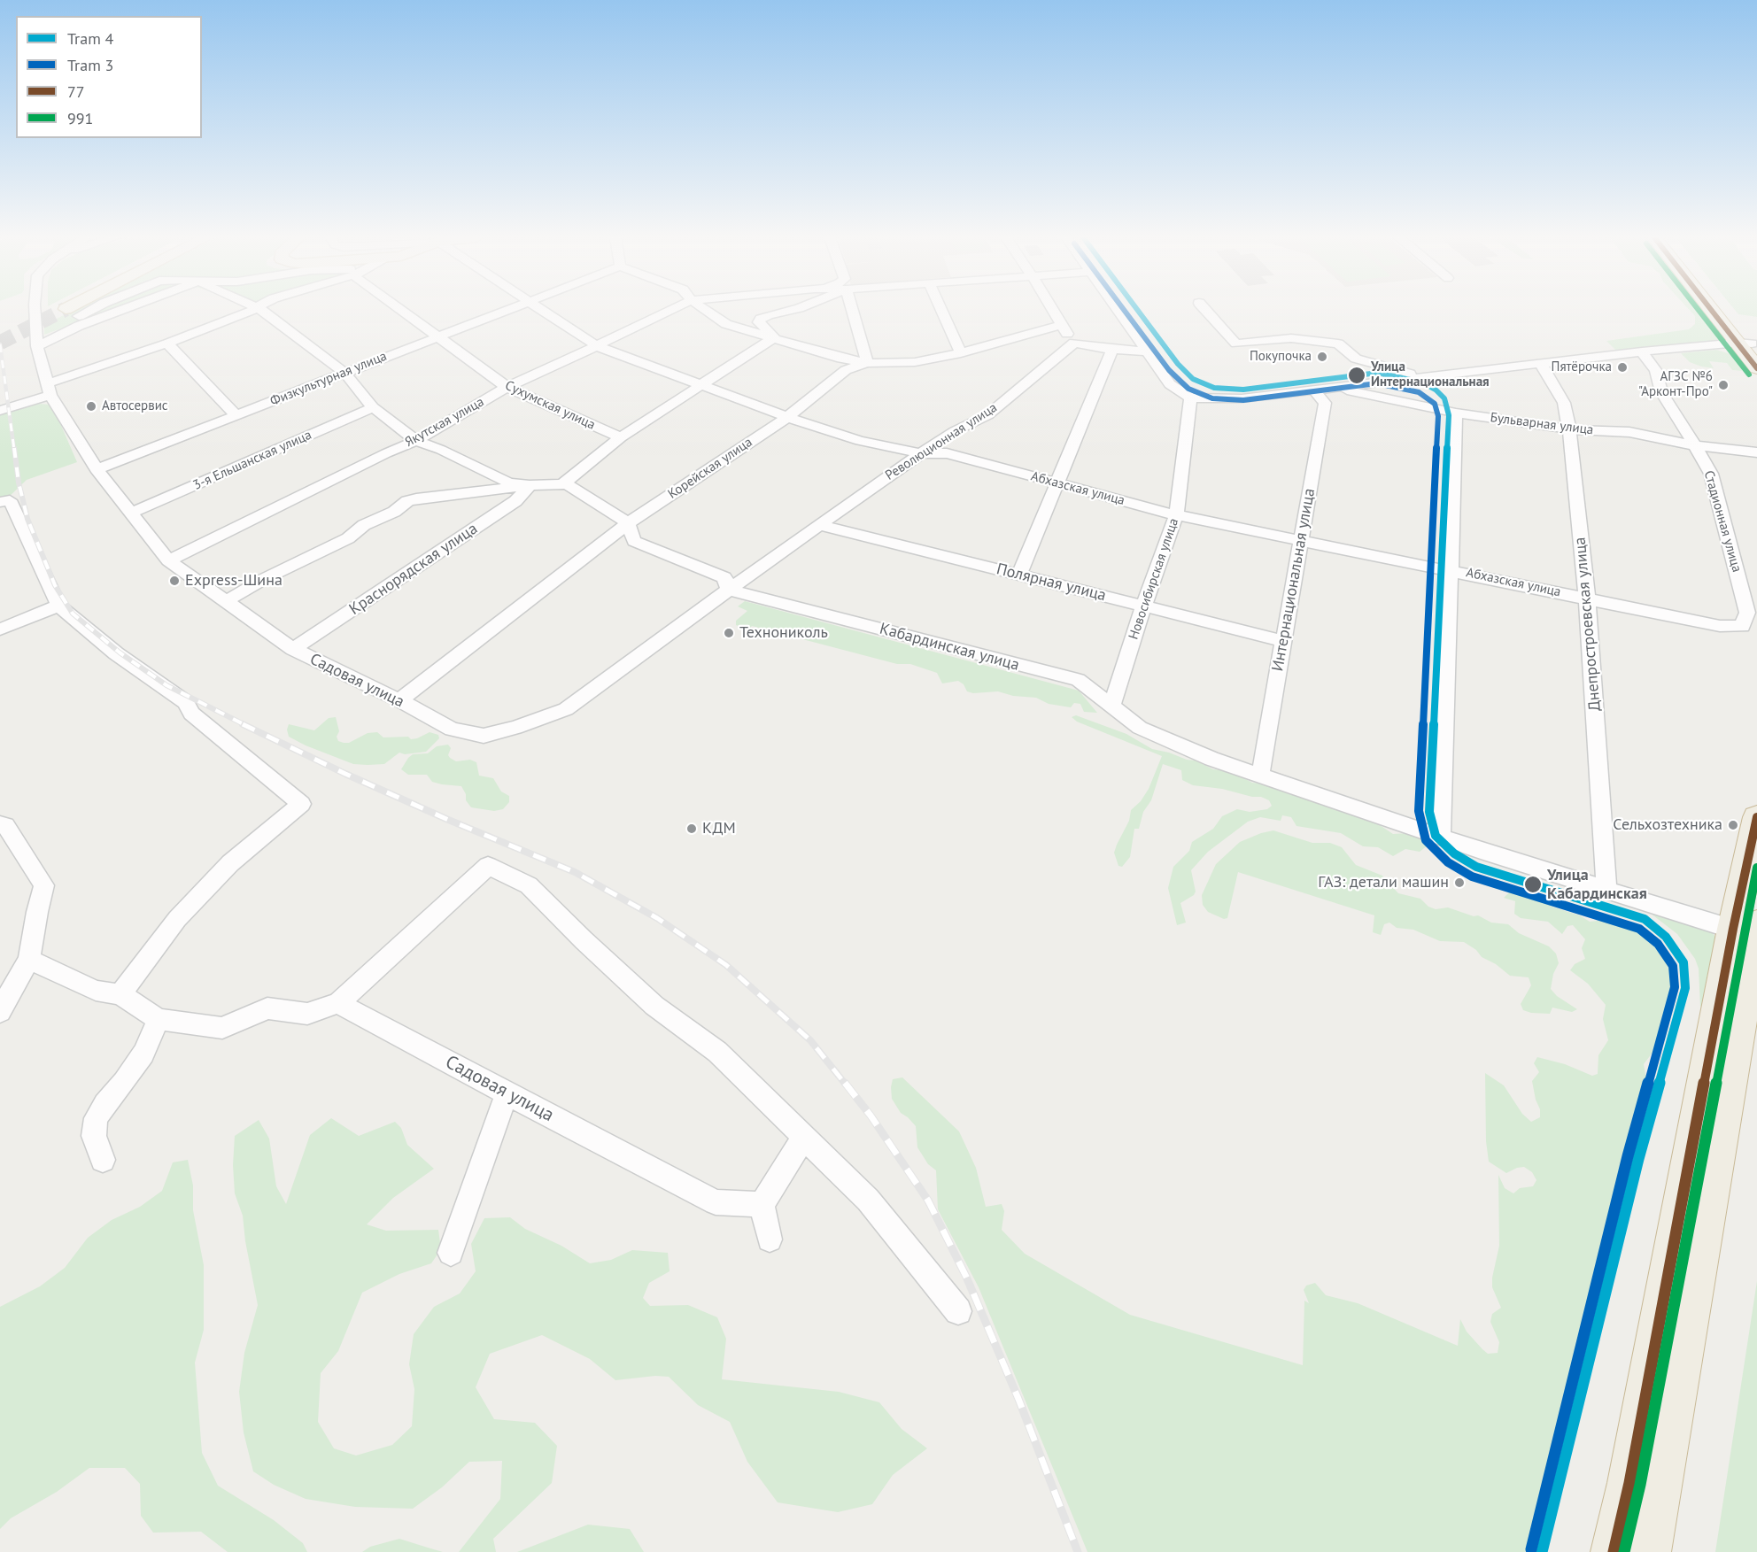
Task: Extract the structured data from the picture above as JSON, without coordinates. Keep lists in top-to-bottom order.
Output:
{
  "streets": {
    "street": [
      "Физкультурная улица",
      "Сухумская улица",
      "Якутская улица",
      "Бульварная улица",
      "Революционная улица",
      "3-я Ельшанская улица",
      "Корейская улица",
      "Абхазская улица",
      "Стадионная улица",
      "Краснорядская улица",
      "Новосибирская улица",
      "Интернациональная улица",
      "Полярная улица",
      "Днепростроевская улица",
      "Кабардинская улица",
      "Садовая улица"
    ]
  },
  "crossings": [
    ["Физкультурная улица", "Сухумская улица"],
    ["Физкультурная улица", "Садовая улица"],
    ["Сухумская улица", "Якутская улица"],
    ["Якутская улица", "Абхазская улица"],
    ["Якутская улица", "Садовая улица"],
    ["Бульварная улица", "Стадионная улица"],
    ["Бульварная улица", "Днепростроевская улица"],
    ["Революционная улица", "Абхазская улица"],
    ["Революционная улица", "Полярная улица"],
    ["Революционная улица", "Кабардинская улица"],
    ["Революционная улица", "Садовая улица"],
    ["3-я Ельшанская улица", "Садовая улица"],
    ["Корейская улица", "Абхазская улица"],
    ["Корейская улица", "Садовая улица"],
    ["Абхазская улица", "Стадионная улица"],
    ["Абхазская улица", "Новосибирская улица"],
    ["Абхазская улица", "Интернациональная улица"],
    ["Абхазская улица", "Днепростроевская улица"],
    ["Краснорядская улица", "Садовая улица"],
    ["Новосибирская улица", "Полярная улица"],
    ["Новосибирская улица", "Кабардинская улица"],
    ["Интернациональная улица", "Полярная улица"],
    ["Интернациональная улица", "Кабардинская улица"],
    ["Днепростроевская улица", "Кабардинская улица"],
    ["Кабардинская улица", "Садовая улица"]
  ],
  "places": [
    "Покупочка",
    "Пятёрочка",
    "Улица Интернациональная",
    "АГЗС №6 \"Арконт-Про\"",
    "Автосервис",
    "Express-Шина",
    "Технониколь",
    "Сельхозтехника",
    "КДМ",
    "ГАЗ: детали машин",
    "Улица Кабардинская"
  ],
  "lines": [
    "tram line 4",
    "tram line 3",
    "transit line 77",
    "transit line 991"
  ],
  "legend": [
    "Tram 4",
    "Tram 3",
    "77",
    "991"
  ]
}
